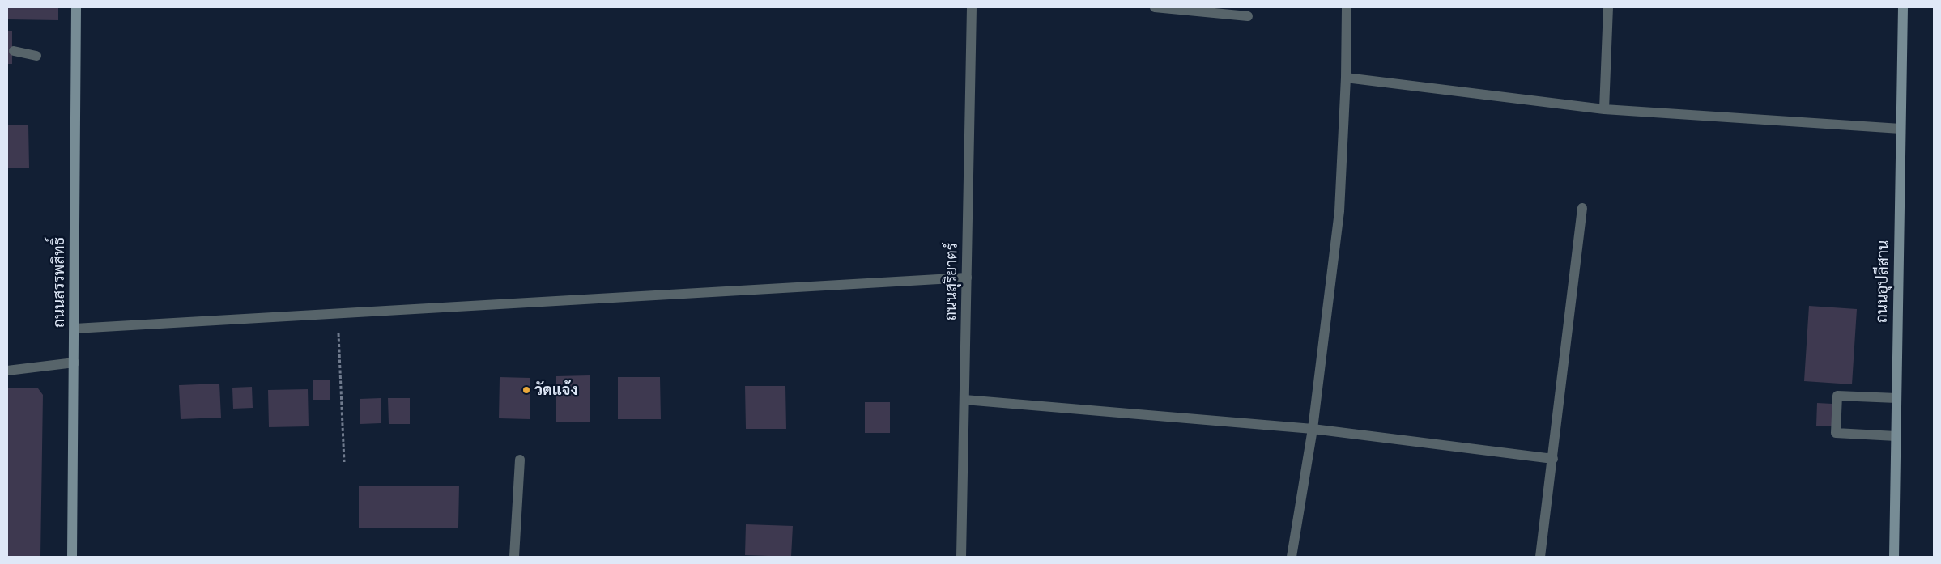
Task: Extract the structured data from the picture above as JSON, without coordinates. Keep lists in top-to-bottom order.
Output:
{
  "streets": {
    "main road": ["ถนนอุปลีสาน", "ถนนสรรพสิทธิ์"],
    "street": ["ถนนสุริยาตร์"]
  },
  "places": ["วัดแจ้ง"]
}
